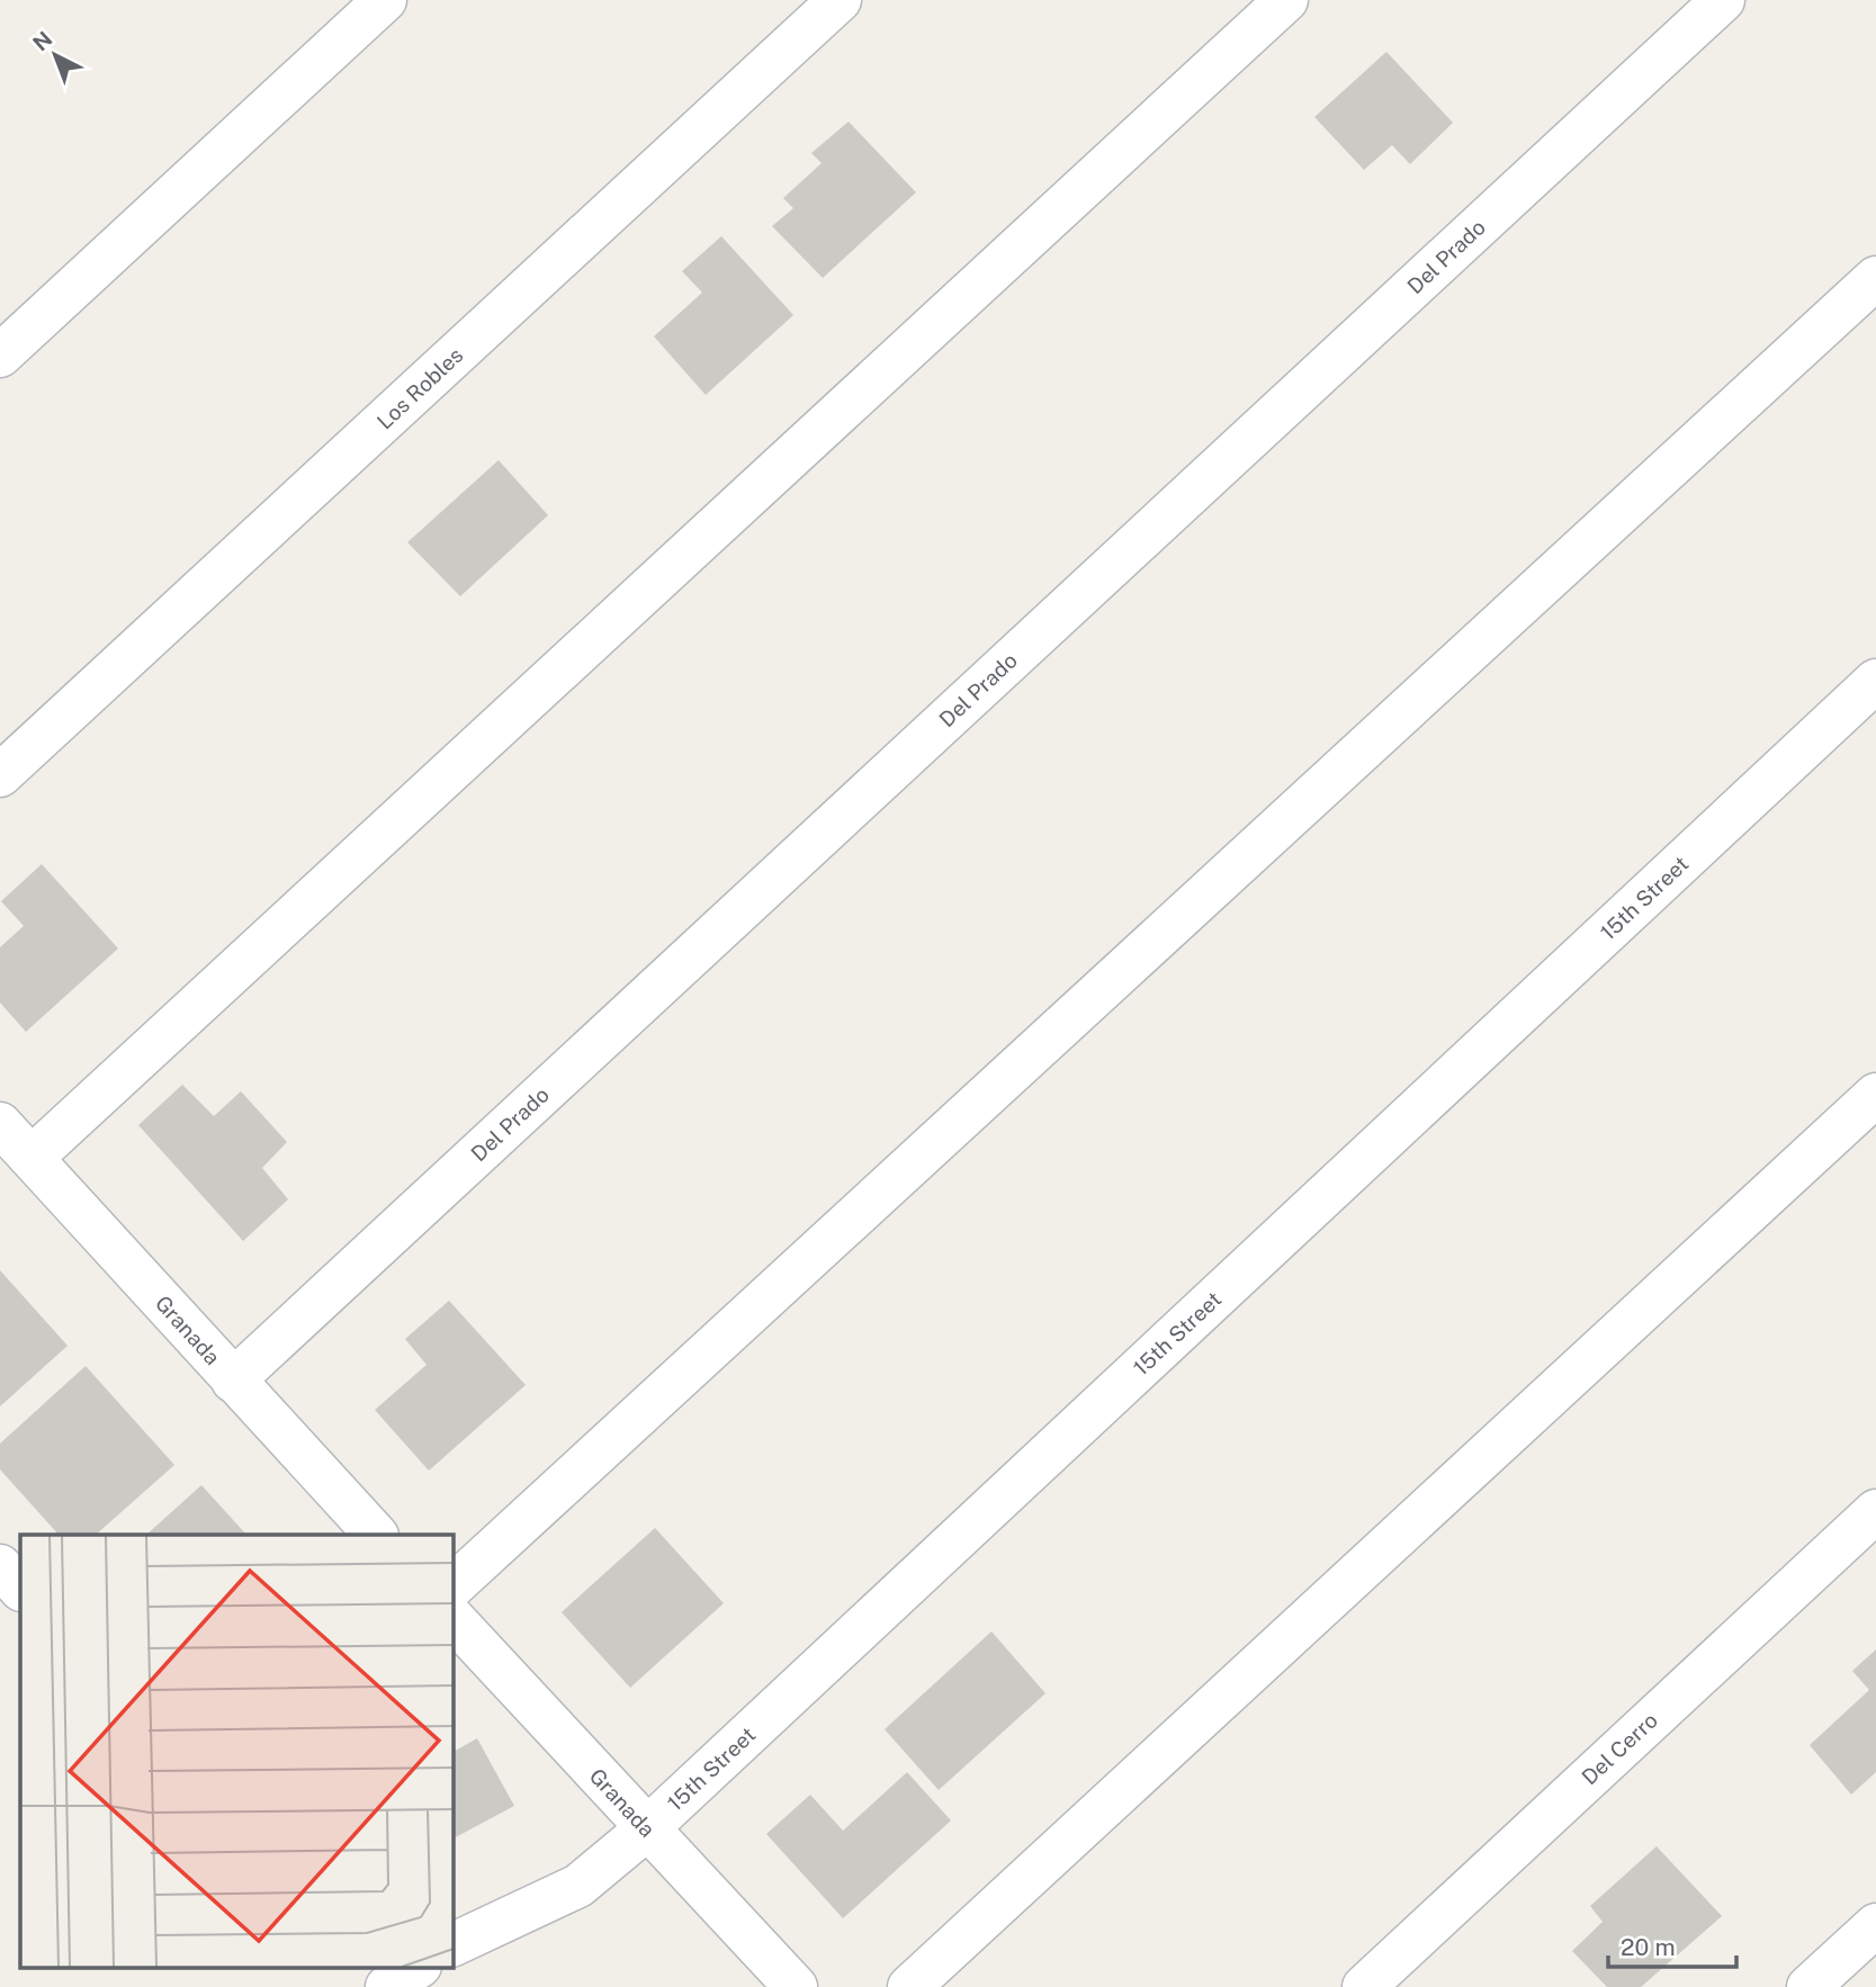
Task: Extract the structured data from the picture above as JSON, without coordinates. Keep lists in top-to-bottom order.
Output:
{
  "streets": {
    "street": [
      "Del Prado",
      "Los Robles",
      "15th Street",
      "Granada",
      "Del Cerro"
    ]
  },
  "crossings": [
    ["Del Prado", "Granada"],
    ["15th Street", "Granada"]
  ],
  "scale_bar": "20 m",
  "north": "top left"
}
